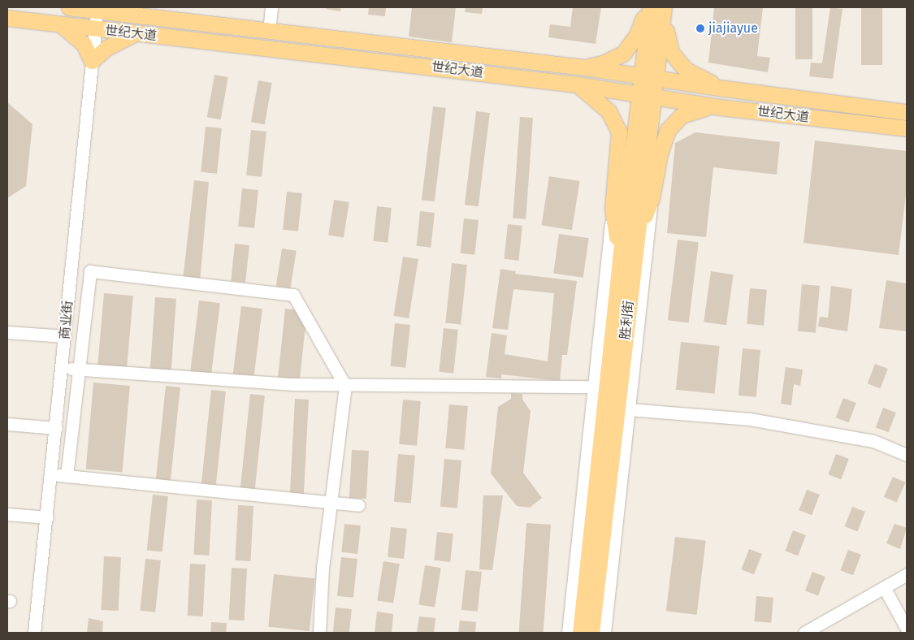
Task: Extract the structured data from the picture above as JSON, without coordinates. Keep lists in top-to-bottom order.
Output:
{
  "streets": {
    "main road": ["世纪大道", "胜利街"],
    "street": ["商业街"]
  },
  "crossings": [
    ["世纪大道", "商业街"],
    ["世纪大道", "胜利街"]
  ],
  "places": ["jiajiayue"]
}
